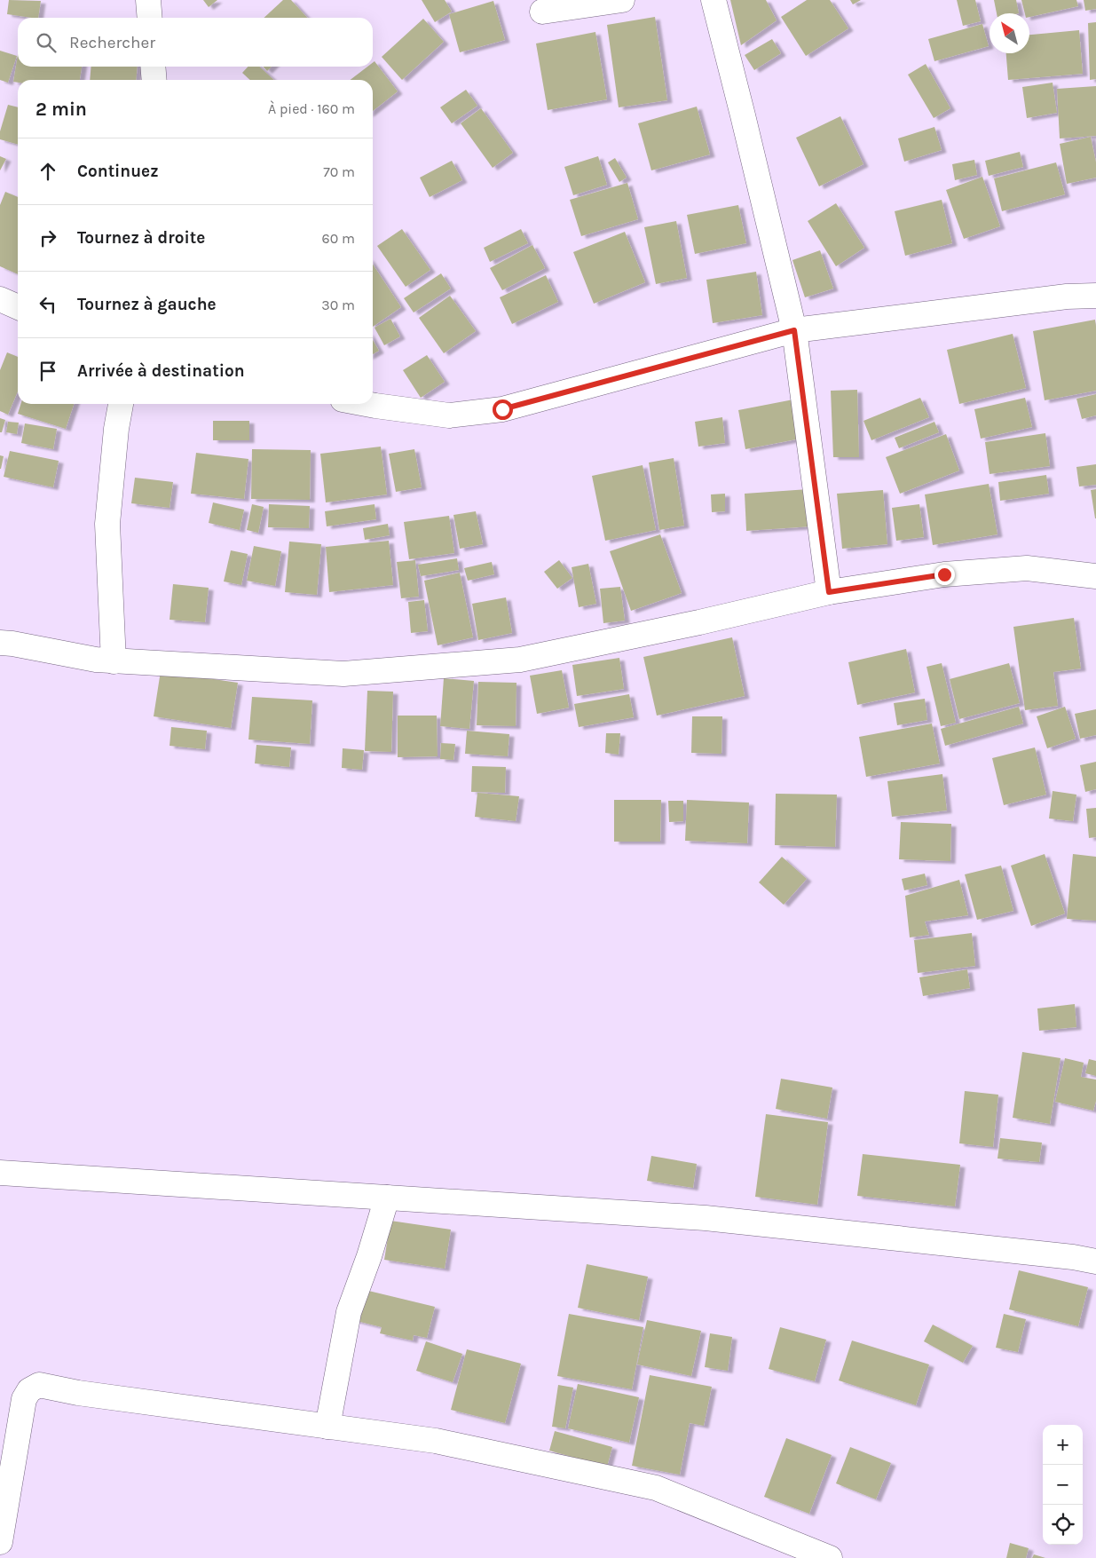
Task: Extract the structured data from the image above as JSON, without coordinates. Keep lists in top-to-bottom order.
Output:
{
  "north": "top left",
  "page": {
    "search": "Rechercher",
    "heading": ["2 min", "À pied · 160 m"],
    "list": [
      ["Continuez", "70 m"],
      ["Tournez à droite", "60 m"],
      ["Tournez à gauche", "30 m"],
      "Arrivée à destination"
    ],
    "map_buttons": ["+", "−"]
  }
}
